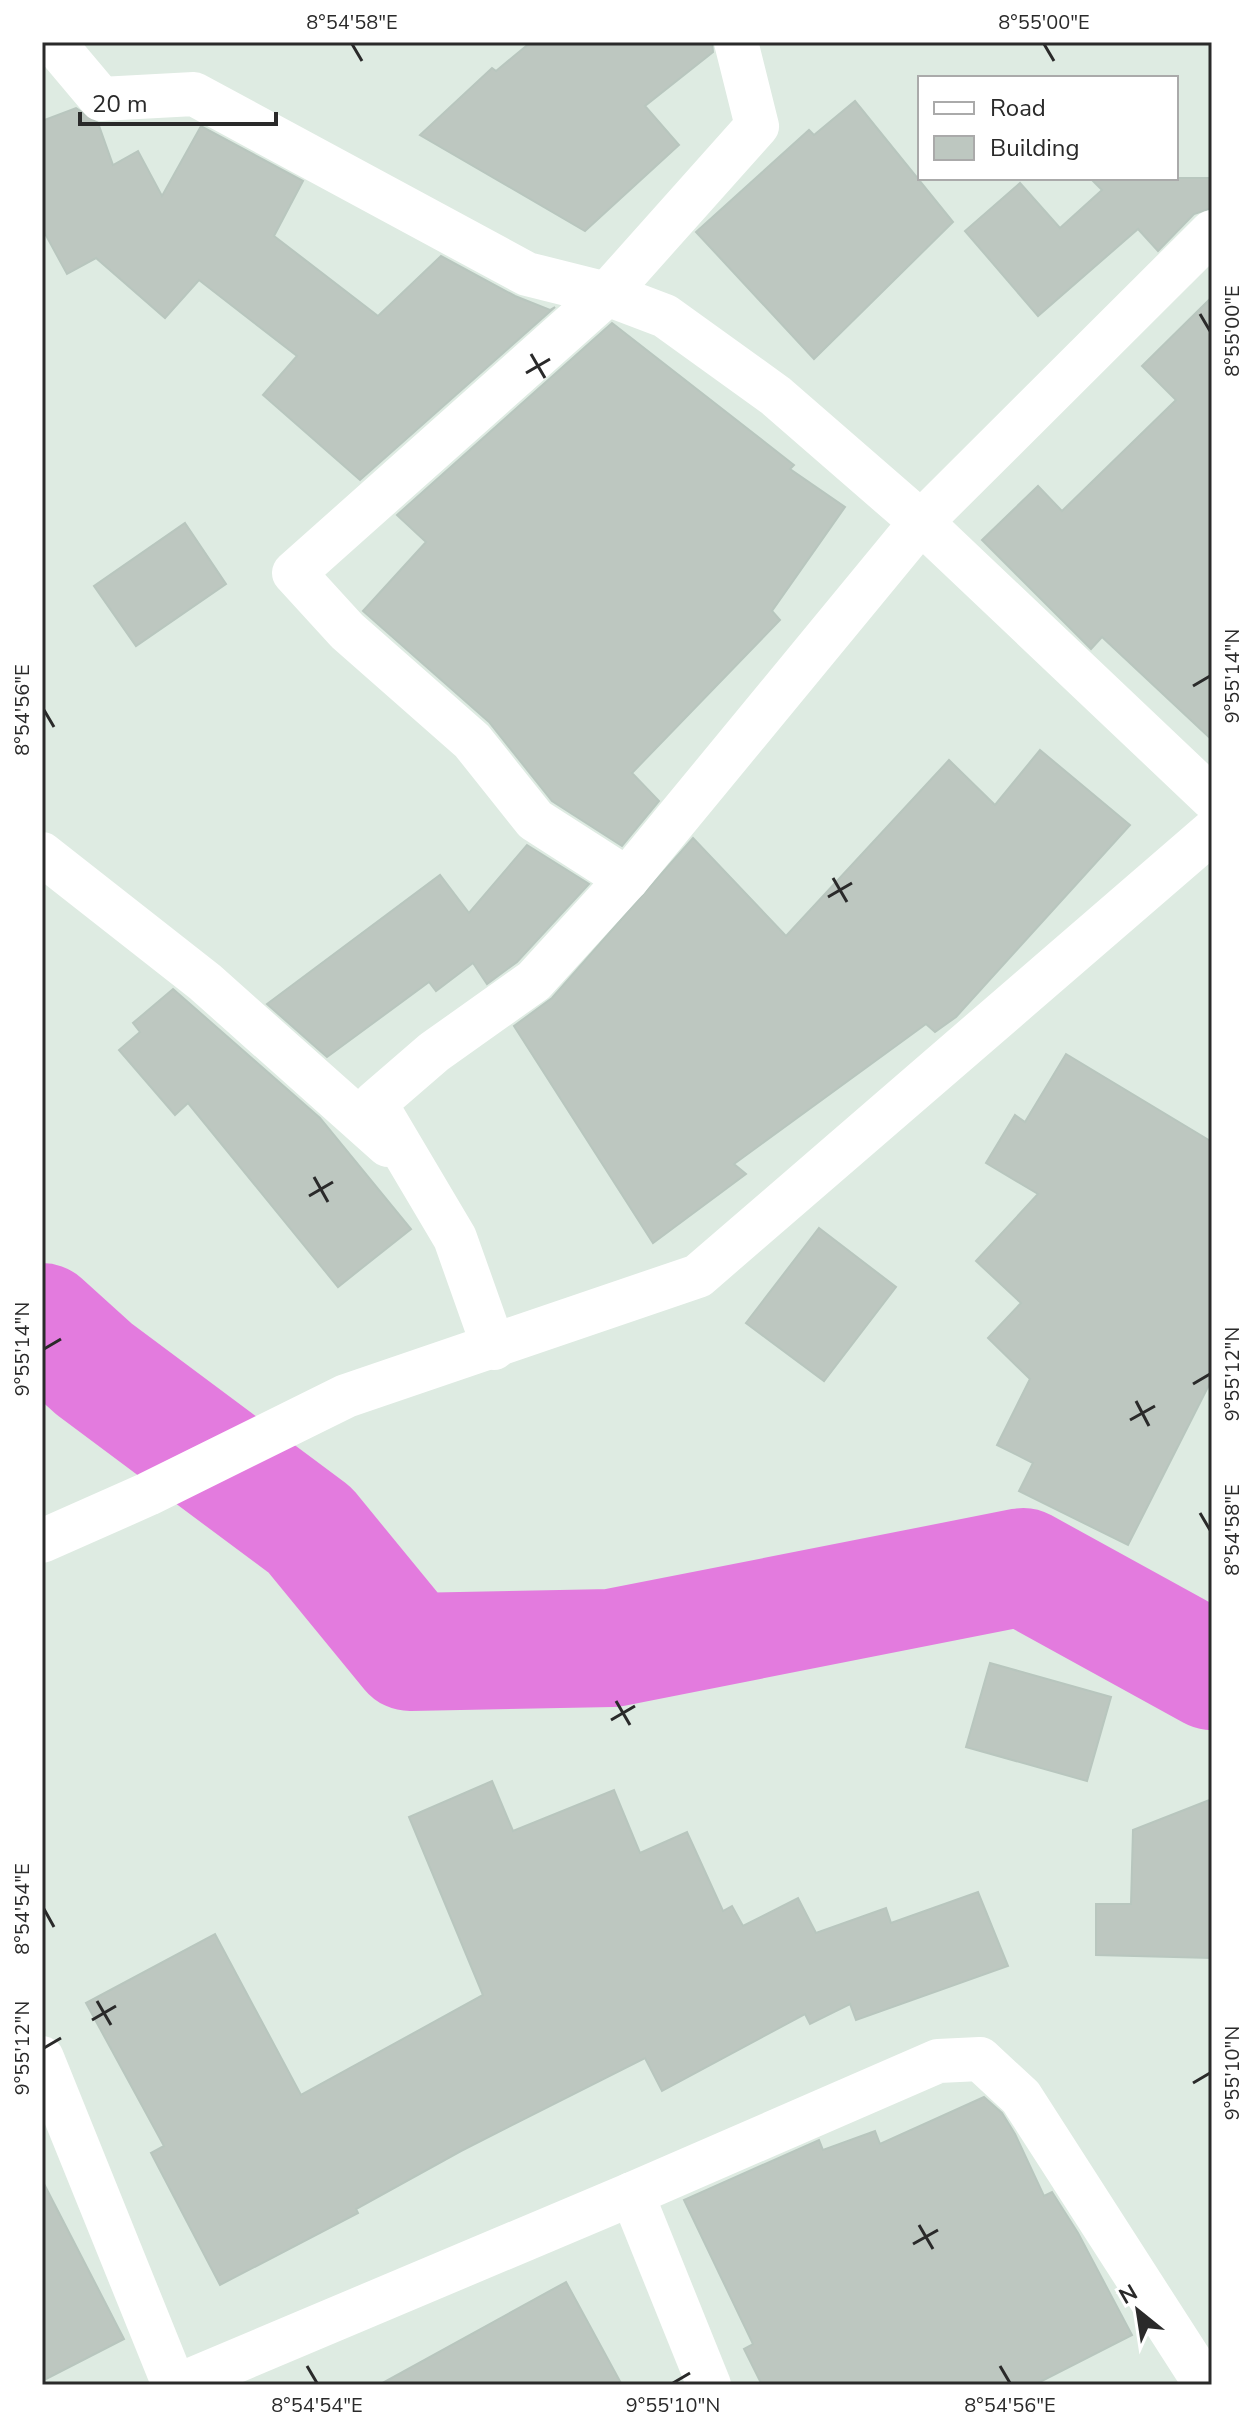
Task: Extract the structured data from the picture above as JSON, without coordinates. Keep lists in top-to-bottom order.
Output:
{
  "legend": ["Road", "Building"],
  "scale_bar": "20 m",
  "north": "top left",
  "coordinates": [
    "8°54'58\"E",
    "8°55'00\"E",
    "9°55'14\"N",
    "8°54'56\"E",
    "9°55'12\"N",
    "8°54'54\"E",
    "9°55'10\"N"
  ]
}
